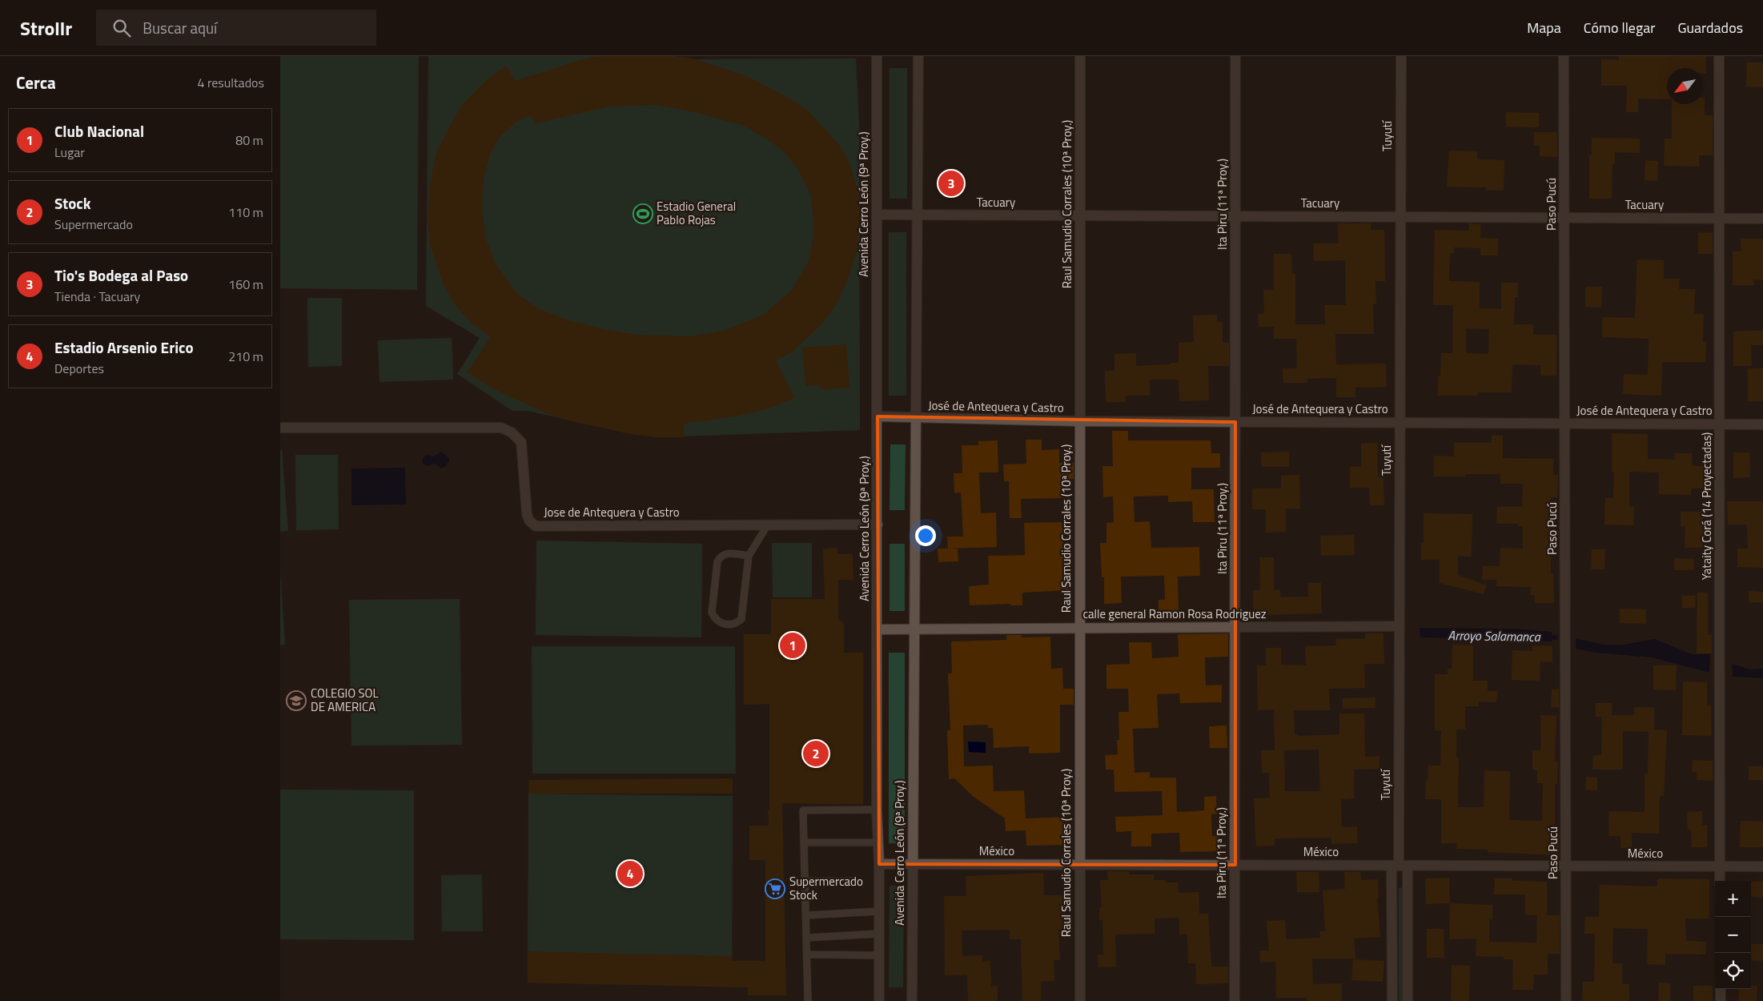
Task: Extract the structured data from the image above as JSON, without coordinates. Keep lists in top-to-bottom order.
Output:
{
  "streets": {
    "street": [
      "Tuyutí",
      "Tacuary",
      "Avenida Cerro León (9ª Proy.)",
      "Raul Samudio Corrales (10ª Proy.)",
      "Ita Piru (11ª Proy.)",
      "Paso Pucú",
      "José de Antequera y Castro",
      "Yataity Corá (14 Proyectadas)",
      "Jose de Antequera y Castro",
      "calle general Ramon Rosa Rodriguez",
      "México"
    ]
  },
  "crossings": [
    ["Tuyutí", "Tacuary"],
    ["Tuyutí", "José de Antequera y Castro"],
    ["Tuyutí", "calle general Ramon Rosa Rodriguez"],
    ["Tuyutí", "México"],
    ["Tacuary", "Avenida Cerro León (9ª Proy.)"],
    ["Tacuary", "Raul Samudio Corrales (10ª Proy.)"],
    ["Tacuary", "Ita Piru (11ª Proy.)"],
    ["Tacuary", "Paso Pucú"],
    ["Tacuary", "Yataity Corá (14 Proyectadas)"],
    ["Avenida Cerro León (9ª Proy.)", "José de Antequera y Castro"],
    ["Avenida Cerro León (9ª Proy.)", "Jose de Antequera y Castro"],
    ["Avenida Cerro León (9ª Proy.)", "calle general Ramon Rosa Rodriguez"],
    ["Avenida Cerro León (9ª Proy.)", "México"],
    ["Raul Samudio Corrales (10ª Proy.)", "José de Antequera y Castro"],
    ["Raul Samudio Corrales (10ª Proy.)", "calle general Ramon Rosa Rodriguez"],
    ["Raul Samudio Corrales (10ª Proy.)", "México"],
    ["Ita Piru (11ª Proy.)", "José de Antequera y Castro"],
    ["Ita Piru (11ª Proy.)", "calle general Ramon Rosa Rodriguez"],
    ["Ita Piru (11ª Proy.)", "México"],
    ["Paso Pucú", "José de Antequera y Castro"],
    ["Paso Pucú", "México"],
    ["José de Antequera y Castro", "Yataity Corá (14 Proyectadas)"],
    ["Yataity Corá (14 Proyectadas)", "México"]
  ],
  "water": ["Arroyo Salamanca"],
  "places": {
    "sports": ["Estadio General Pablo Rojas"],
    "school or university": ["COLEGIO SOL DE AMERICA"],
    "supermarket": ["Supermercado Stock"]
  },
  "north": "bottom left",
  "page": {
    "header": "Strollr",
    "search": "Buscar aquí",
    "nav": ["Mapa", "Cómo llegar", "Guardados"],
    "heading": ["Cerca", "4 resultados"],
    "list": [
      {
        "mark": "1",
        "name": "Club Nacional",
        "note": "Lugar",
        "value": "80 m"
      },
      {
        "mark": "2",
        "name": "Stock",
        "note": "Supermercado",
        "value": "110 m"
      },
      {
        "mark": "3",
        "name": "Tio's Bodega al Paso",
        "note": "Tienda · Tacuary",
        "value": "160 m"
      },
      {
        "mark": "4",
        "name": "Estadio Arsenio Erico",
        "note": "Deportes",
        "value": "210 m"
      }
    ],
    "pins": [
      "3",
      "1",
      "2",
      "4"
    ],
    "map_buttons": ["+", "−"]
  }
}
